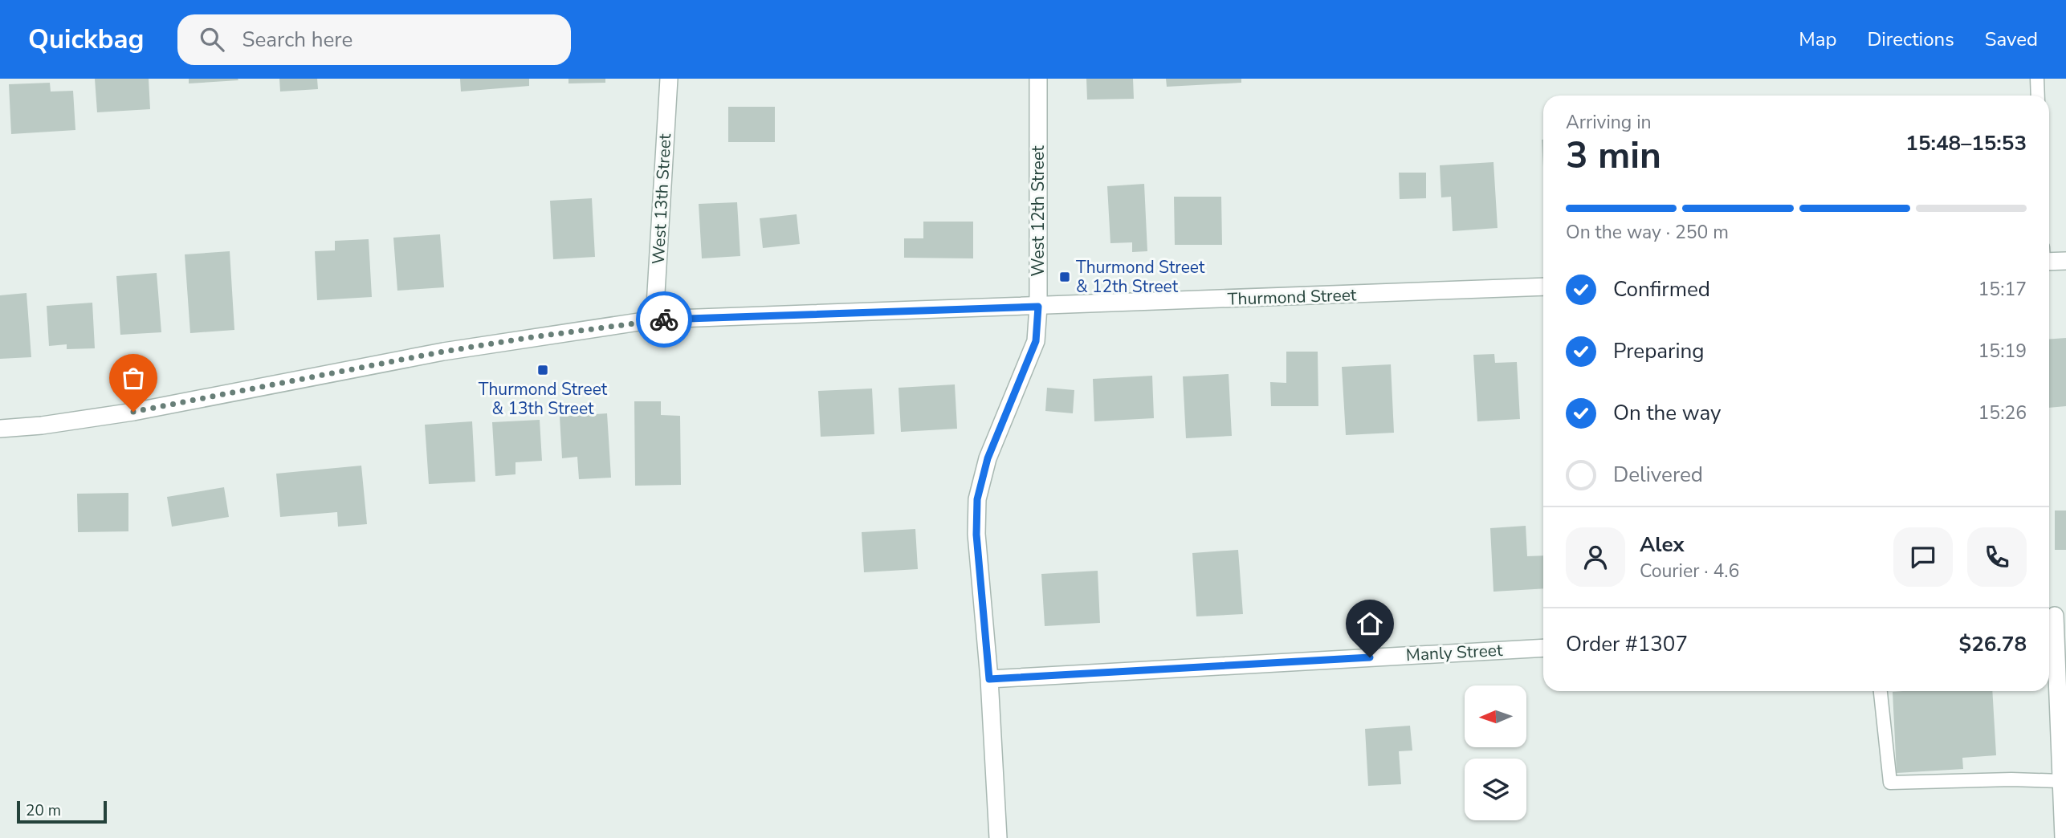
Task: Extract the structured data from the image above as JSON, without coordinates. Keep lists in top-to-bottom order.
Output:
{
  "streets": {
    "street": [
      "West 13th Street",
      "West 12th Street",
      "Thurmond Street",
      "Manly Street"
    ]
  },
  "crossings": [
    ["West 13th Street", "Thurmond Street"],
    ["West 12th Street", "Thurmond Street"],
    ["West 12th Street", "Manly Street"]
  ],
  "places": {
    "transit": ["Thurmond Street & 12th Street", "Thurmond Street & 13th Street"]
  },
  "scale_bar": "20 m",
  "north": "left",
  "page": {
    "header": "Quickbag",
    "search": "Search here",
    "nav": ["Map", "Directions", "Saved"],
    "heading": ["3 min", "Arriving in", "15:48–15:53"],
    "panel": [
      "Alex",
      "Courier · 4.6",
      "Order #1307",
      "$26.78"
    ],
    "bar": "On the way · 250 m",
    "list": [
      ["Confirmed", "15:17"],
      ["Preparing", "15:19"],
      ["On the way", "15:26"],
      "Delivered"
    ],
    "scale": "20 m"
  }
}
